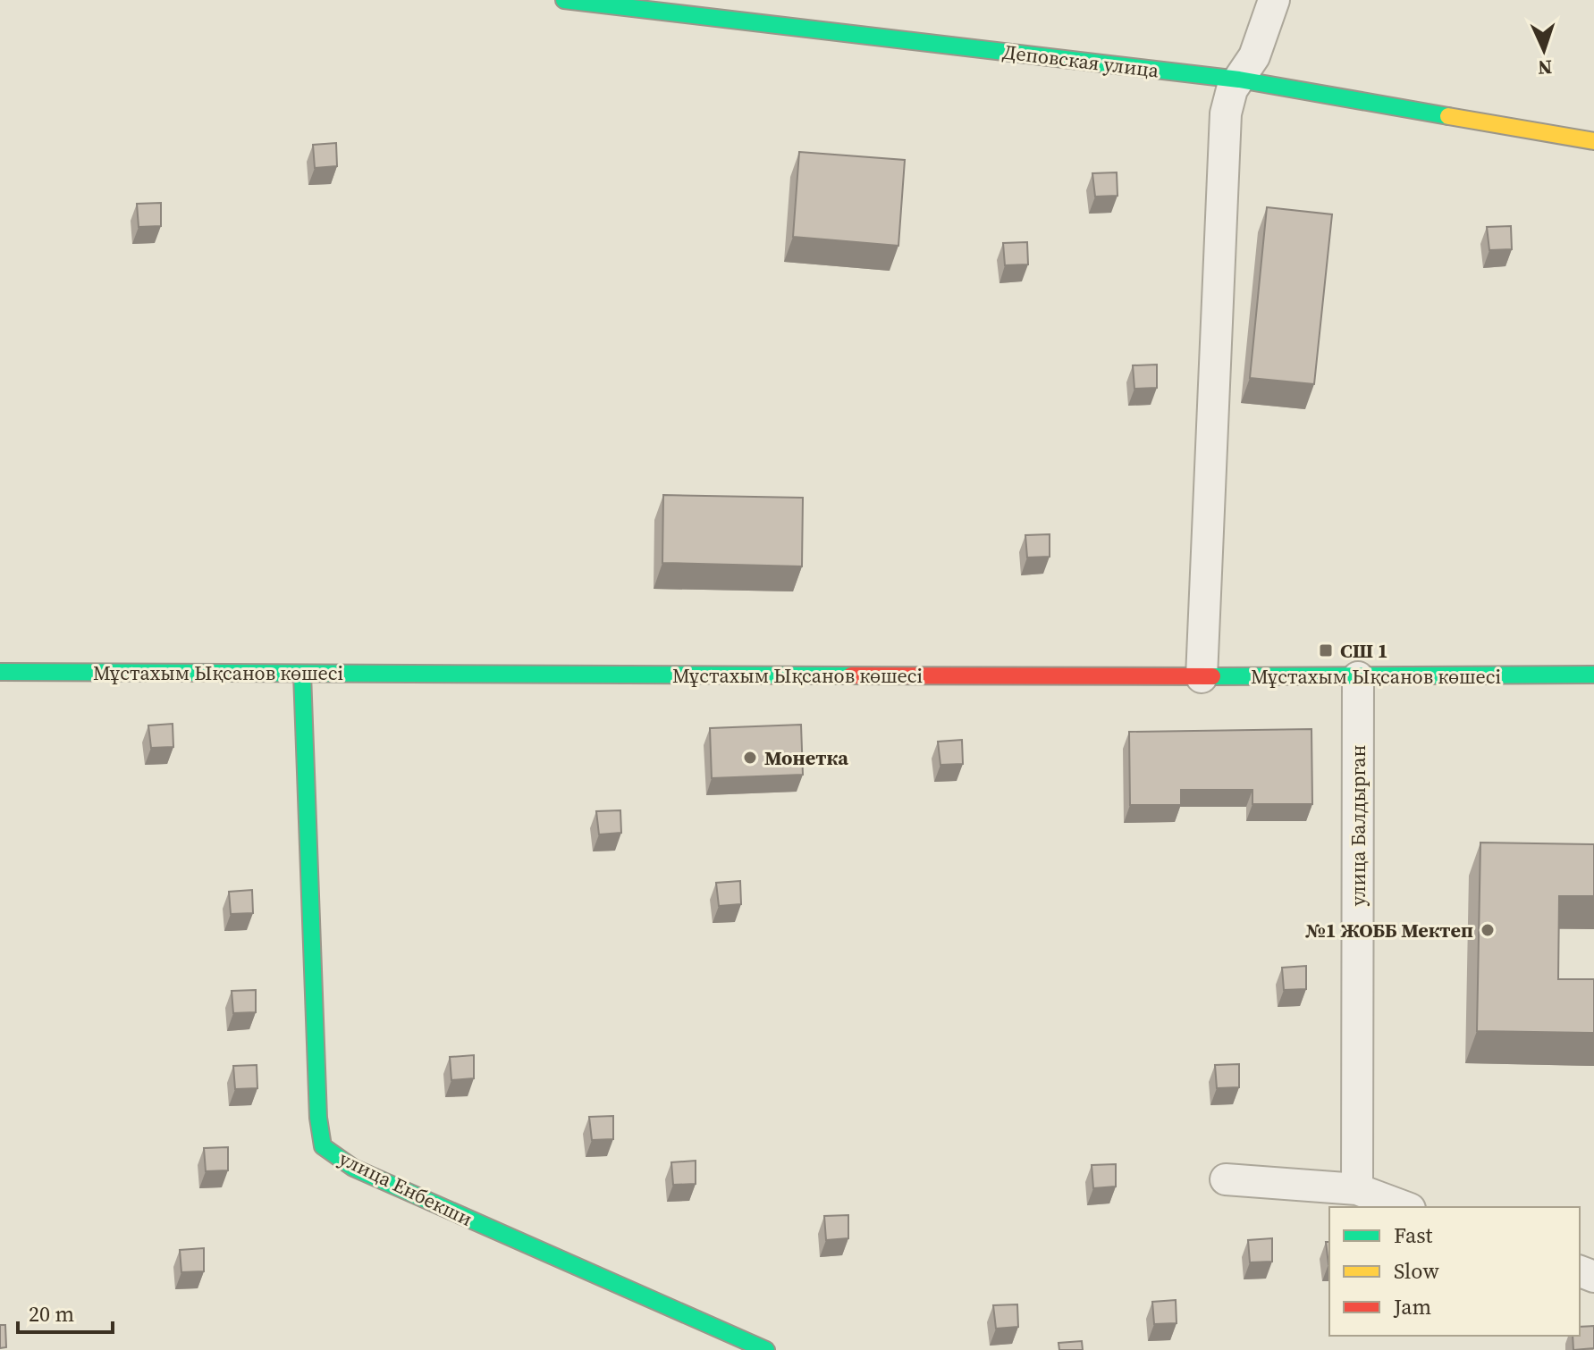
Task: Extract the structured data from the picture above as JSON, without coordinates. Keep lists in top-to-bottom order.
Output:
{
  "streets": {
    "street": [
      "Деповская улица",
      "Мұстахым Ықсанов көшесі",
      "улица Балдырган",
      "улица Енбекши"
    ]
  },
  "crossings": [
    ["Мұстахым Ықсанов көшесі", "улица Балдырган"],
    ["Мұстахым Ықсанов көшесі", "улица Енбекши"]
  ],
  "places": {
    "transit": ["СШ 1"],
    "other": ["Монетка", "№1 ЖОББ Мектеп"]
  },
  "legend": ["Fast", "Slow", "Jam"],
  "scale_bar": "20 m",
  "north": "bottom"
}
